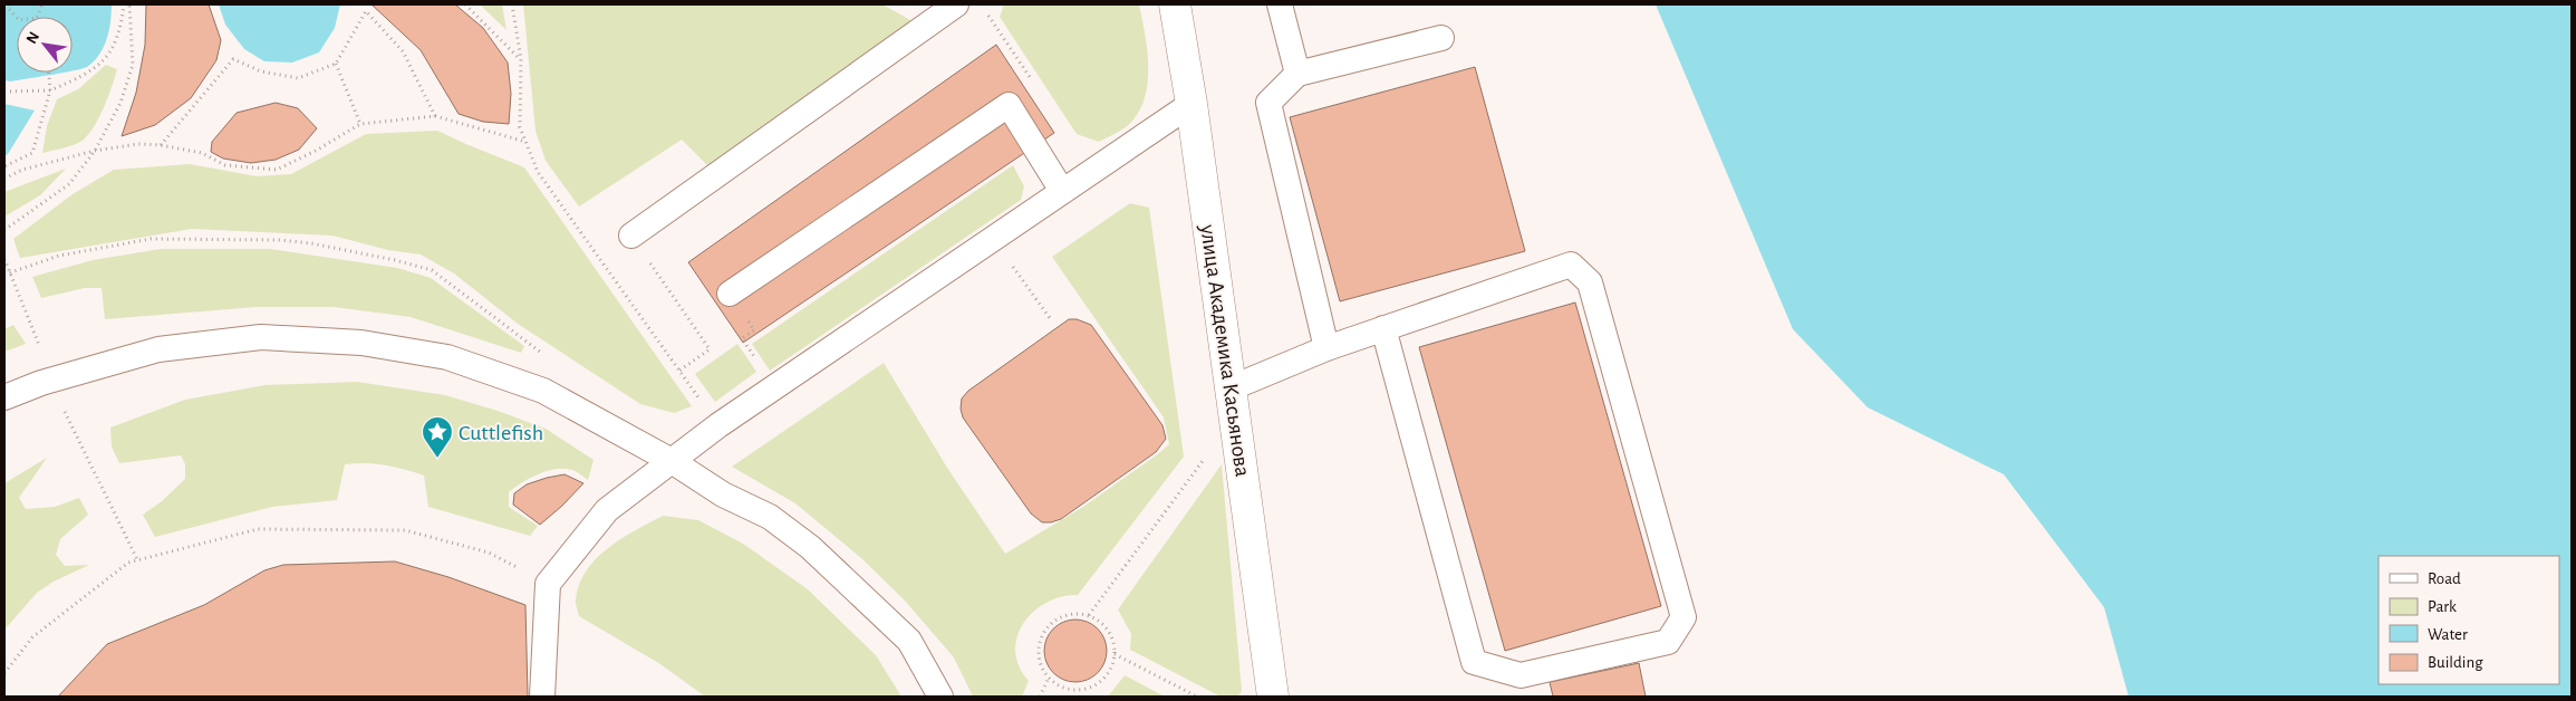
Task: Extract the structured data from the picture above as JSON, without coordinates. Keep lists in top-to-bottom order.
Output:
{
  "streets": {
    "street": ["улица Академика Касьянова"]
  },
  "places": {
    "place": ["Cuttlefish"]
  },
  "legend": [
    "Road",
    "Park",
    "Water",
    "Building"
  ],
  "north": "top left"
}
